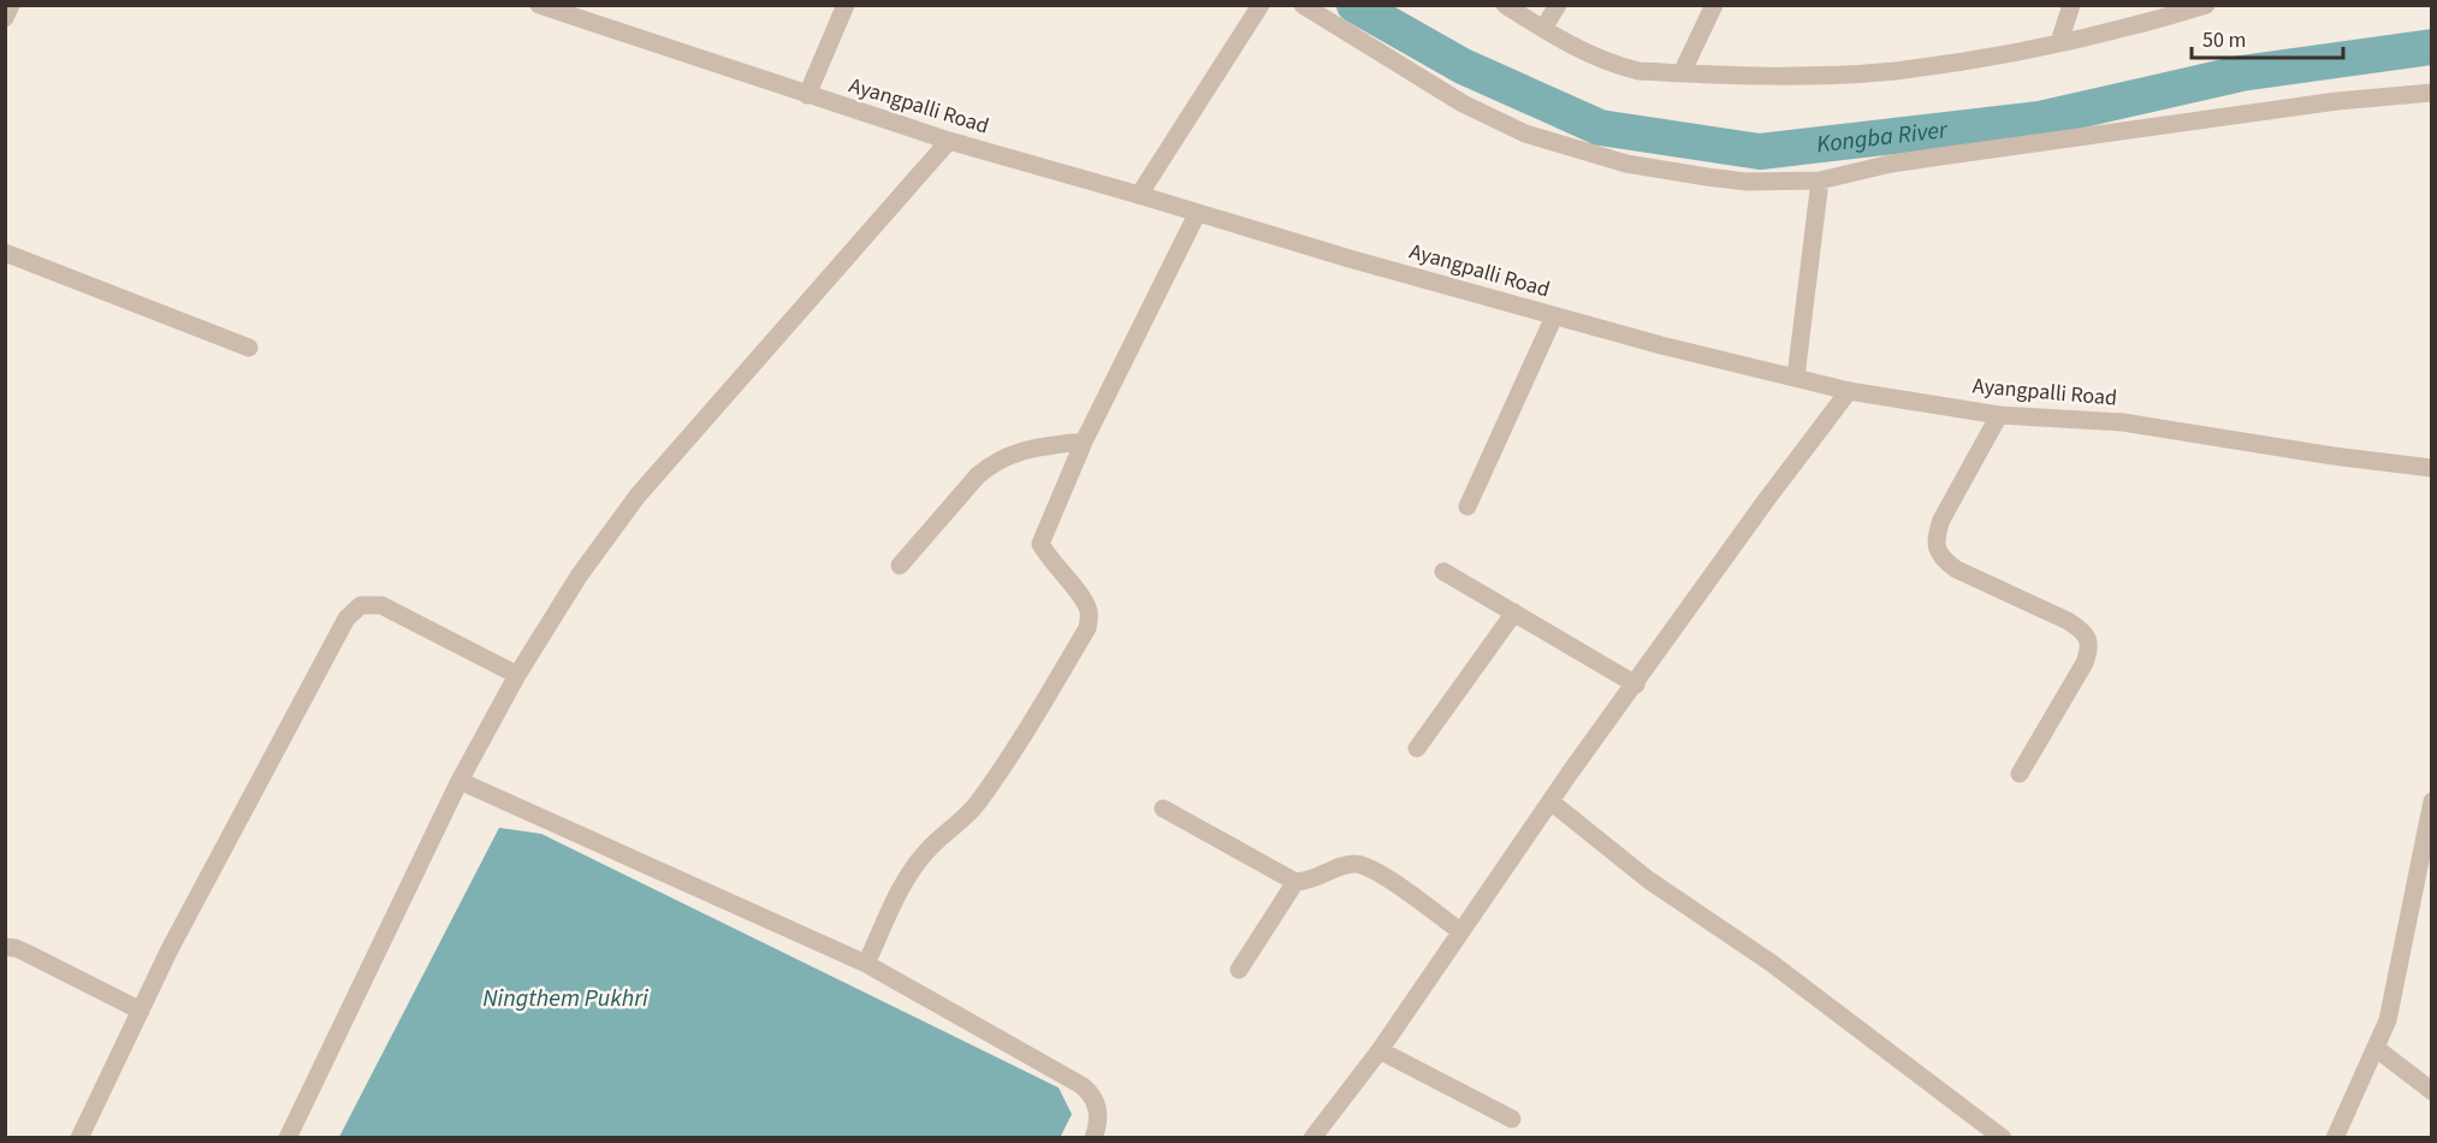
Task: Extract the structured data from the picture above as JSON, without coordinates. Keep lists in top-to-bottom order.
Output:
{
  "streets": {
    "street": ["Ayangpalli Road"]
  },
  "water": ["Kongba River", "Ningthem Pukhri"],
  "scale_bar": "50 m"
}
